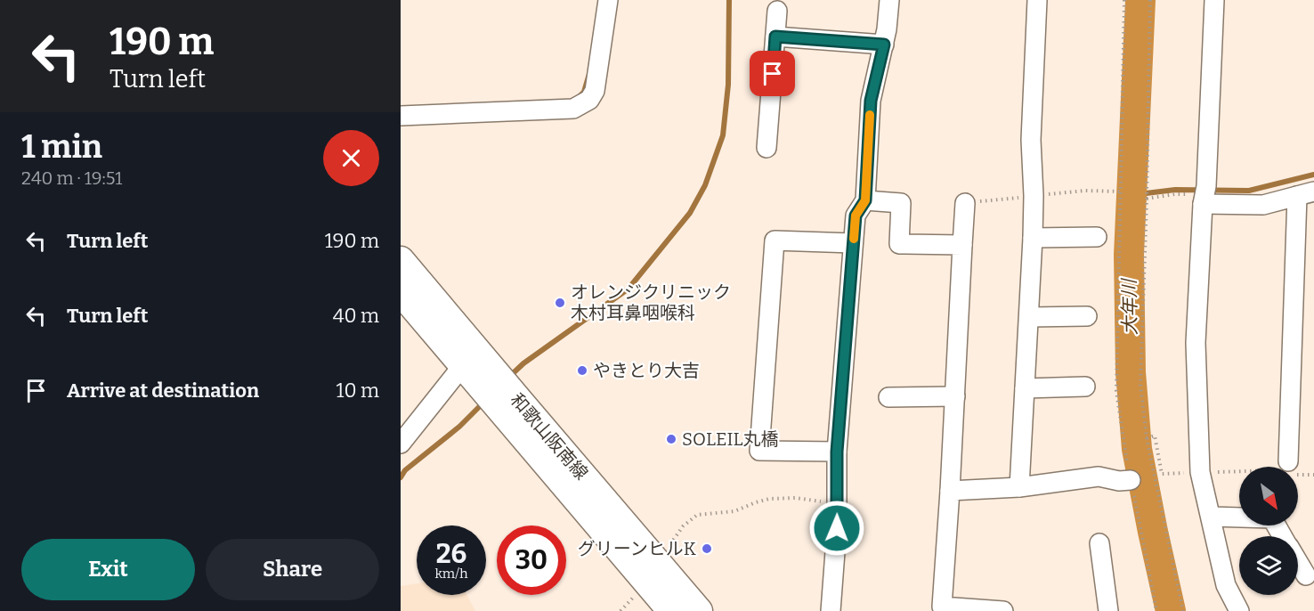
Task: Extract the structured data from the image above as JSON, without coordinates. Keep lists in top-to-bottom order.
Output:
{
  "streets": {
    "main road": ["和歌山阪南線"]
  },
  "water": ["大年川"],
  "places": [
    "オレンジクリニック 木村耳鼻咽喉科",
    "やきとり大吉",
    "SOLEIL丸橋",
    "グリーンヒルK"
  ],
  "north": "bottom right",
  "page": {
    "turn": ["190 m", "Turn left"],
    "heading": ["1 min", "240 m · 19:51"],
    "list": [
      {
        "name": "Turn left",
        "value": "190 m"
      },
      {
        "name": "Turn left",
        "value": "40 m"
      },
      {
        "name": "Arrive at destination",
        "value": "10 m"
      }
    ],
    "speed": "26 km/h",
    "limit": "30",
    "buttons": ["Exit", "Share"]
  }
}
